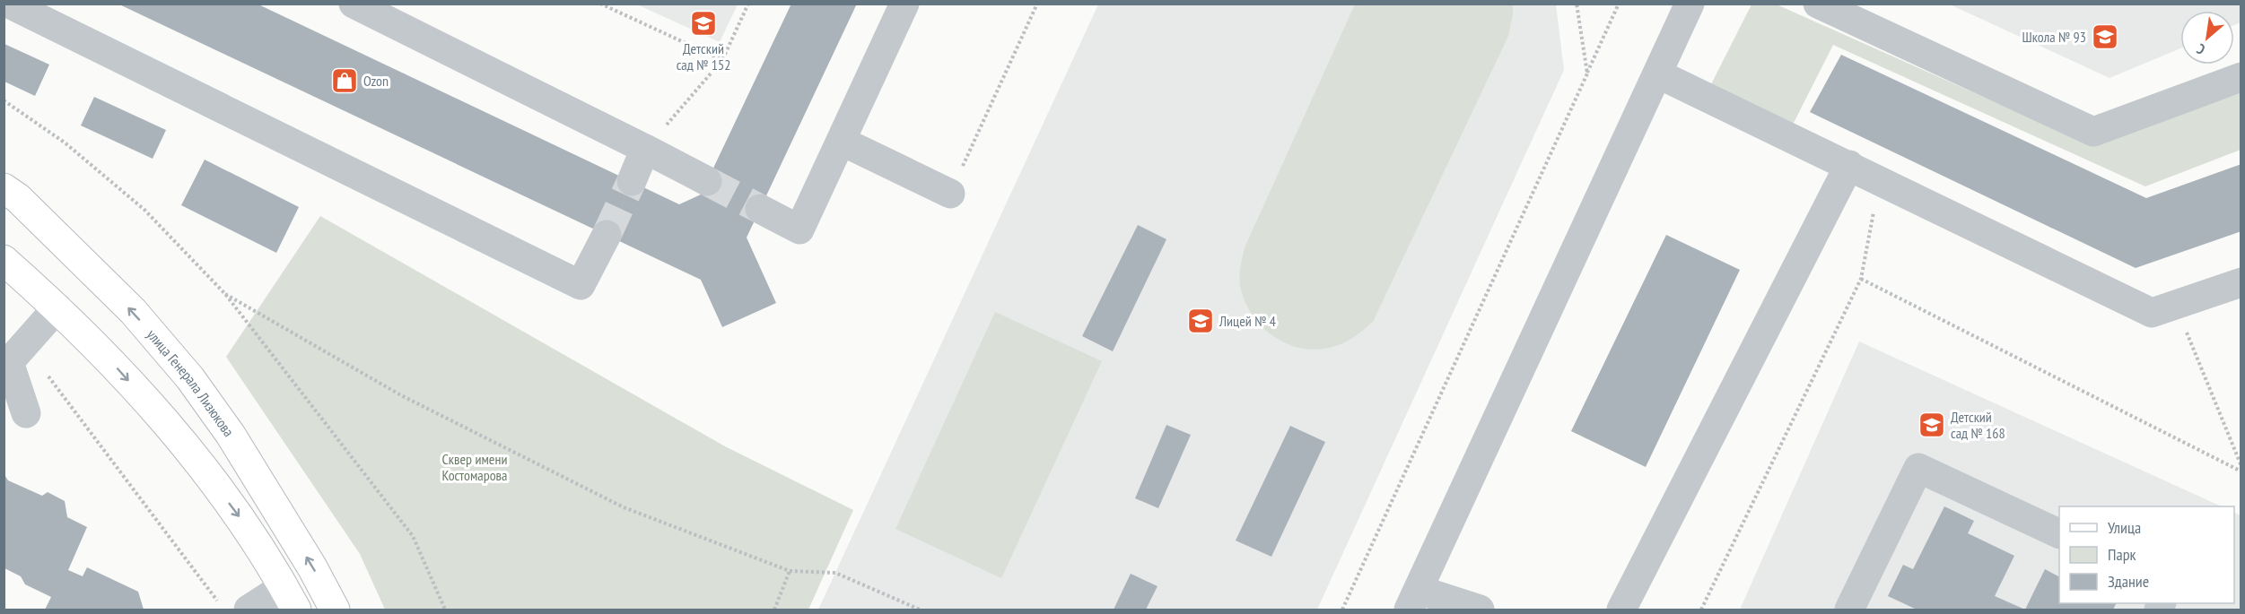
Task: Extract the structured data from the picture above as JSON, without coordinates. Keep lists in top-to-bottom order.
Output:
{
  "streets": {
    "main road": ["улица Генерала Лизюкова"]
  },
  "parks": ["Сквер имени Костомарова"],
  "places": {
    "school or university": [
      "Детский сад № 152",
      "Школа № 93",
      "Лицей № 4",
      "Детский сад № 168"
    ],
    "shop": ["Ozon"]
  },
  "legend": ["Улица", "Парк", "Здание"],
  "north": "bottom left"
}
